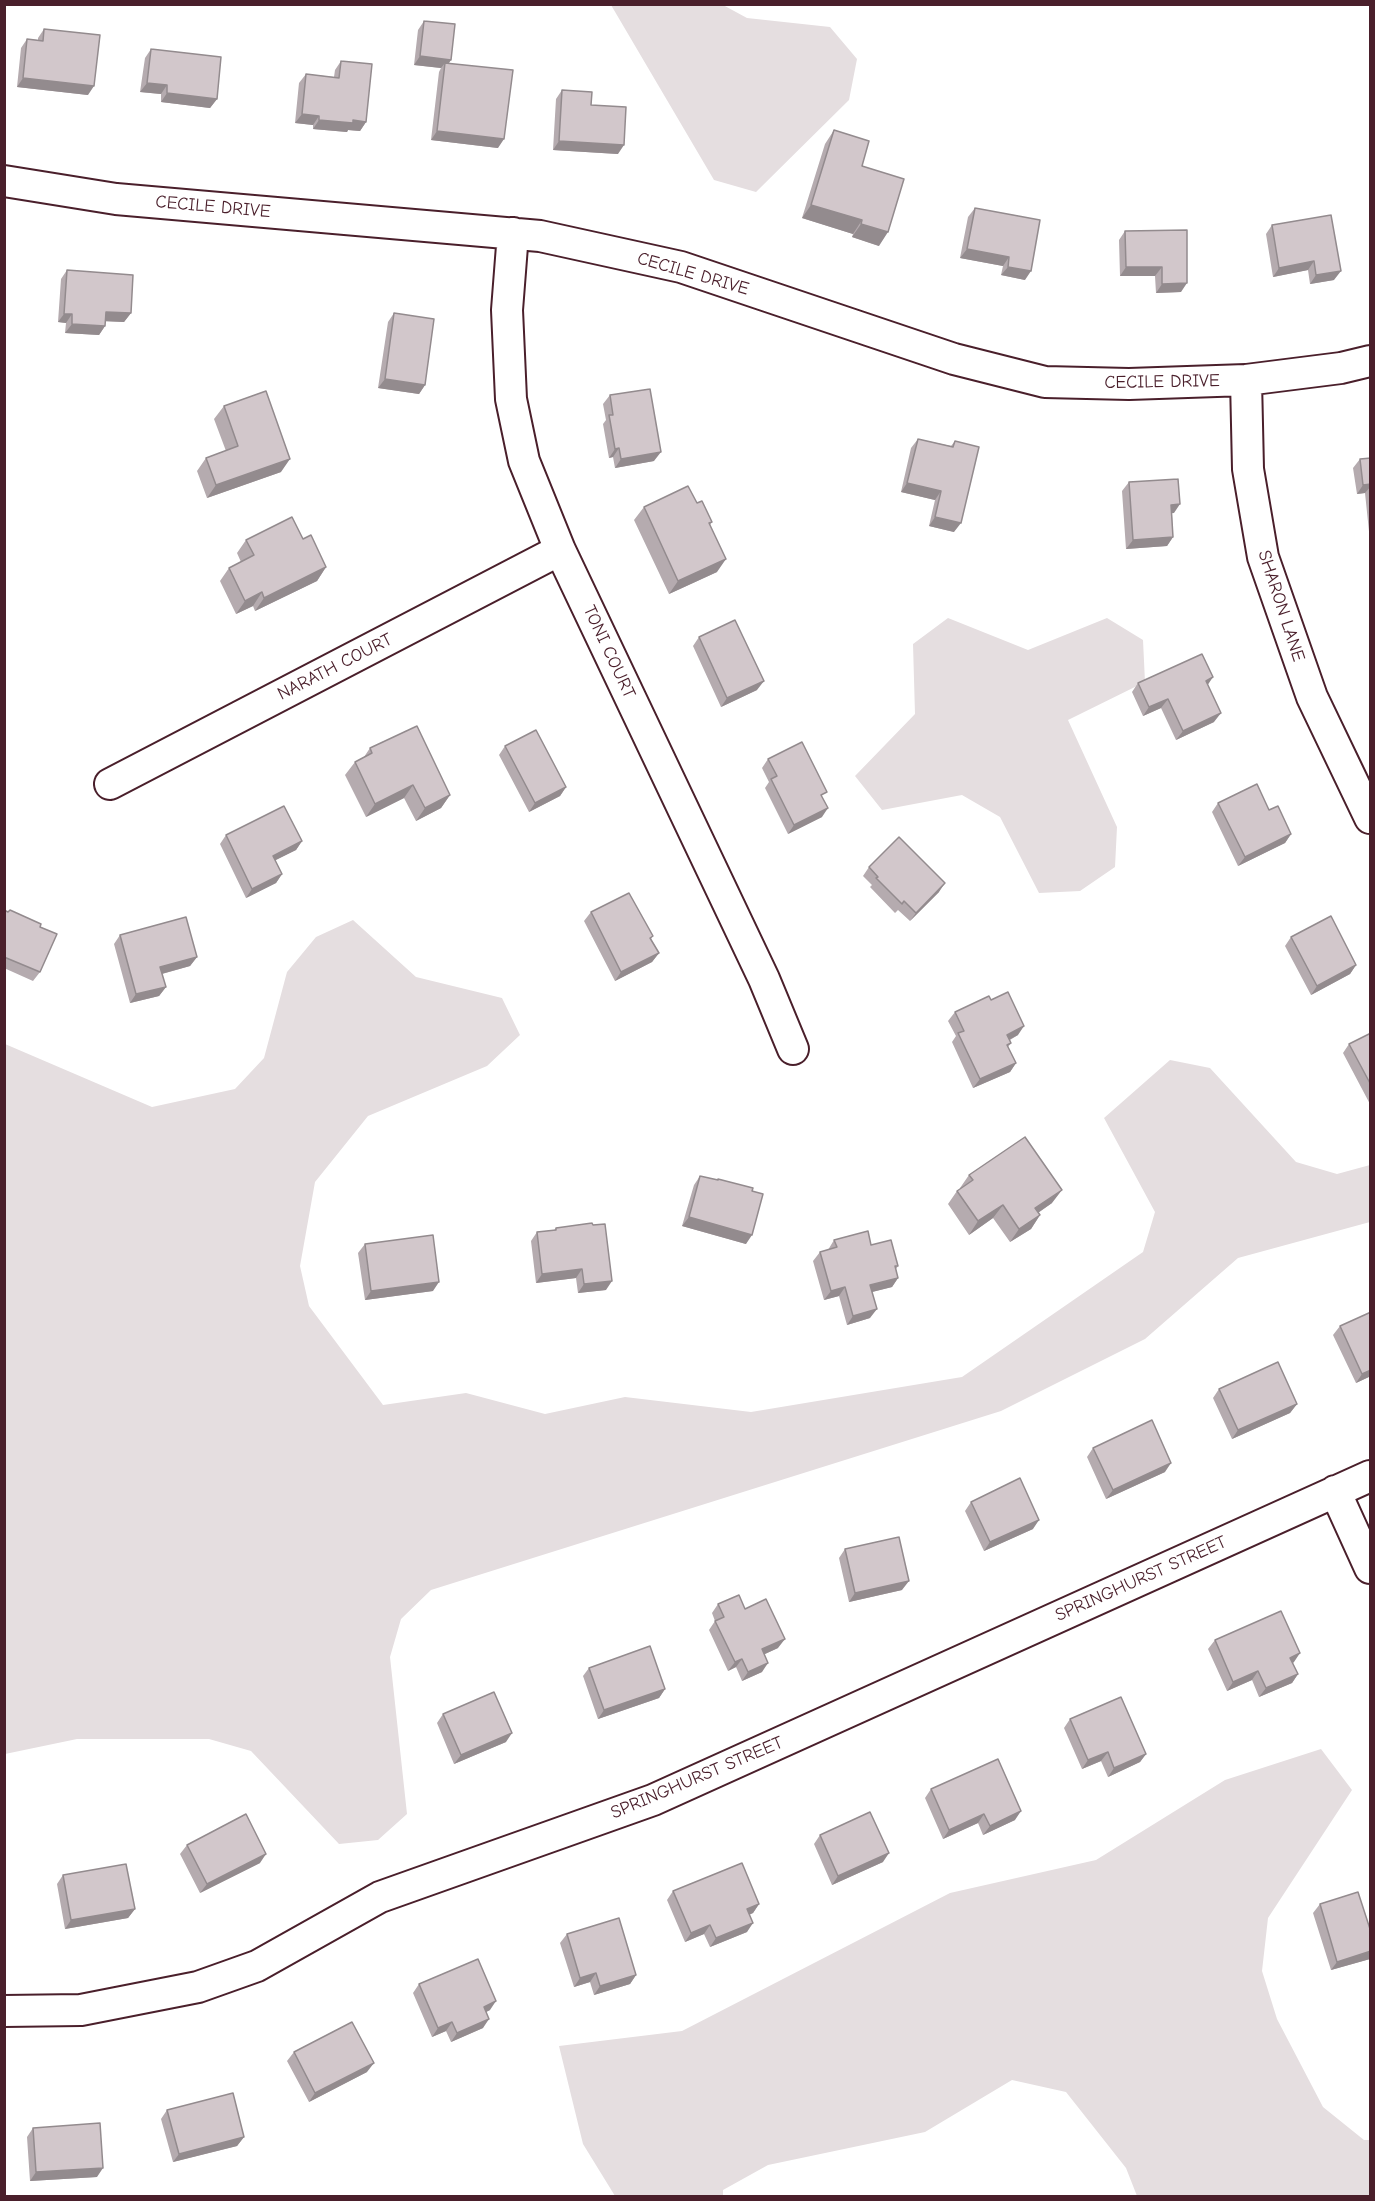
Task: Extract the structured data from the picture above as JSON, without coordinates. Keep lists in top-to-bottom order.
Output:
{
  "streets": {
    "street": [
      "CECILE DRIVE",
      "SHARON LANE",
      "TONI COURT",
      "NARATH COURT",
      "SPRINGHURST STREET"
    ]
  },
  "crossings": [
    ["CECILE DRIVE", "SHARON LANE"],
    ["CECILE DRIVE", "TONI COURT"],
    ["TONI COURT", "NARATH COURT"]
  ]
}
